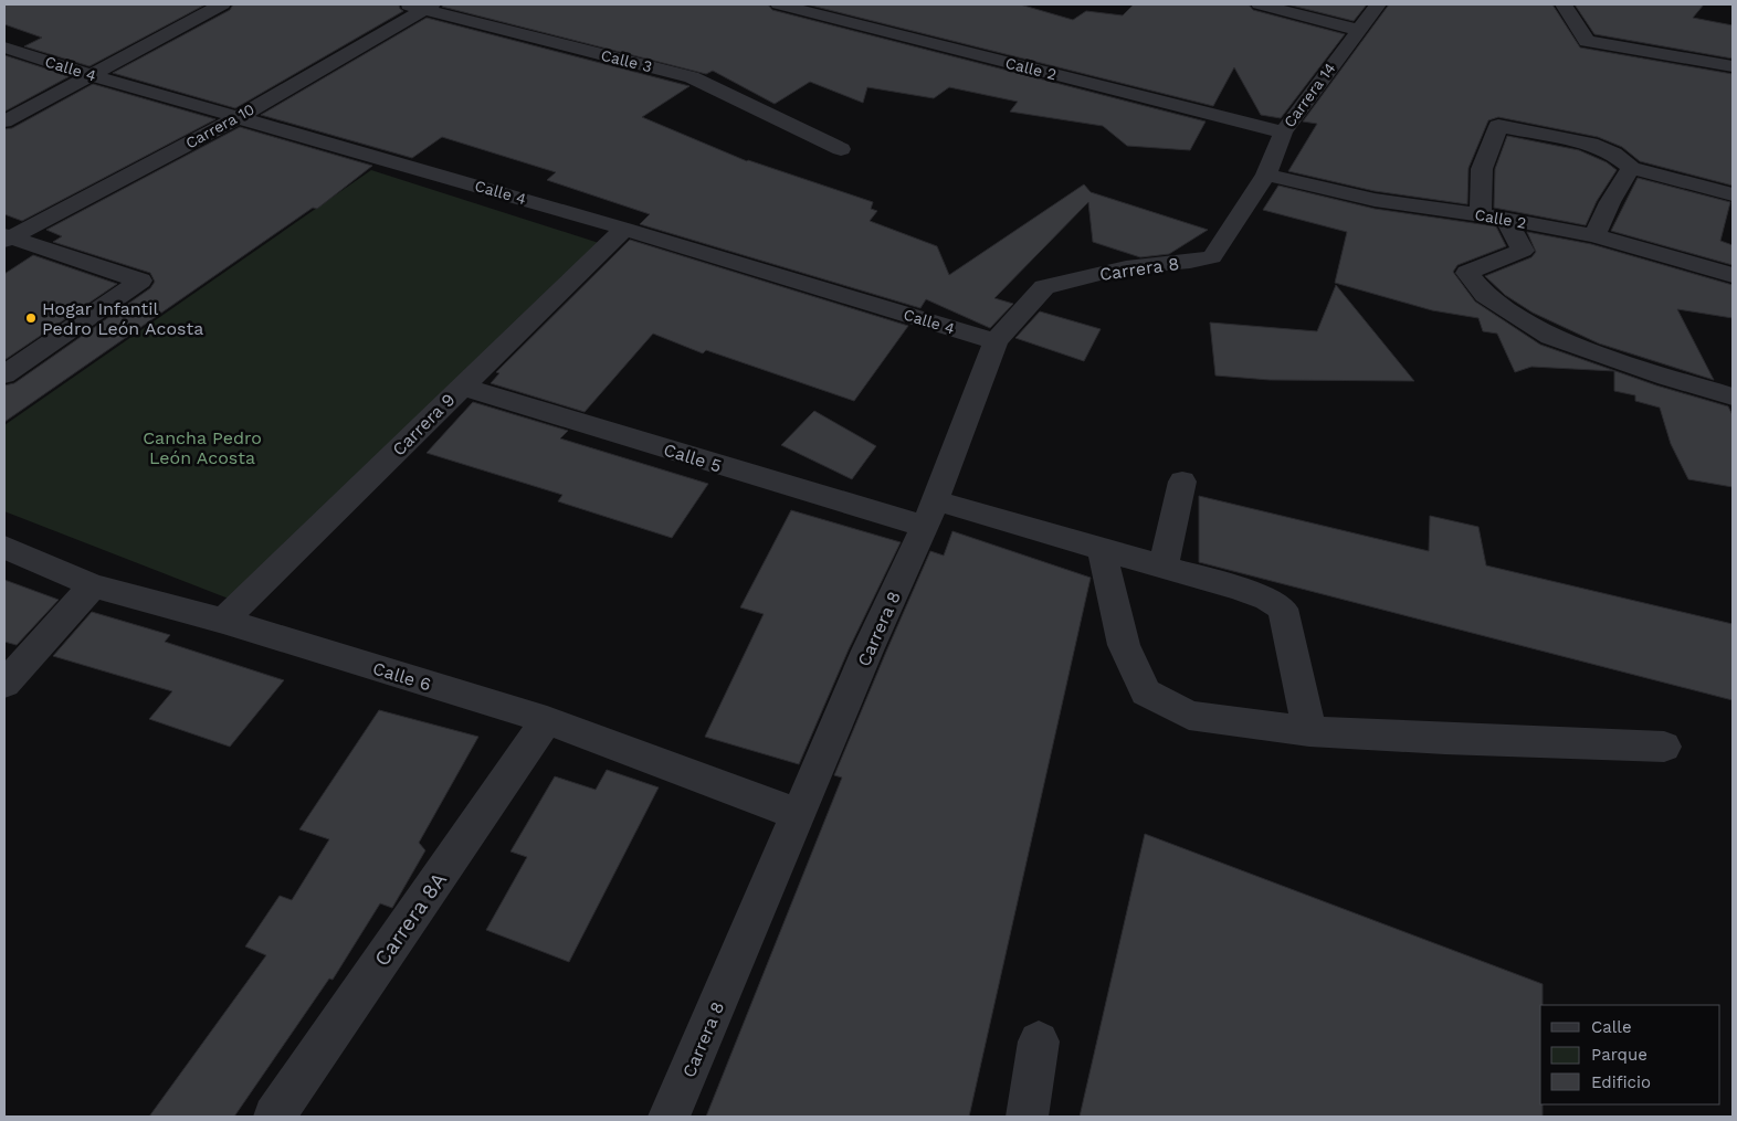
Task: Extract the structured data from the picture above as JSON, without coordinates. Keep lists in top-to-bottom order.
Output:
{
  "streets": {
    "street": [
      "Calle 3",
      "Calle 4",
      "Calle 2",
      "Carrera 14",
      "Carrera 10",
      "Carrera 8",
      "Carrera 9",
      "Calle 5",
      "Calle 6",
      "Carrera 8A"
    ]
  },
  "crossings": [
    ["Calle 3", "Carrera 10"],
    ["Calle 4", "Carrera 10"],
    ["Calle 4", "Carrera 8"],
    ["Calle 4", "Carrera 9"],
    ["Calle 2", "Carrera 14"],
    ["Carrera 14", "Carrera 8"],
    ["Carrera 8", "Calle 5"],
    ["Carrera 8", "Calle 6"],
    ["Carrera 9", "Calle 5"],
    ["Carrera 9", "Calle 6"],
    ["Calle 6", "Carrera 8A"]
  ],
  "parks": ["Cancha Pedro León Acosta"],
  "places": ["Hogar Infantil Pedro León Acosta"],
  "legend": ["Calle", "Parque", "Edificio"]
}
